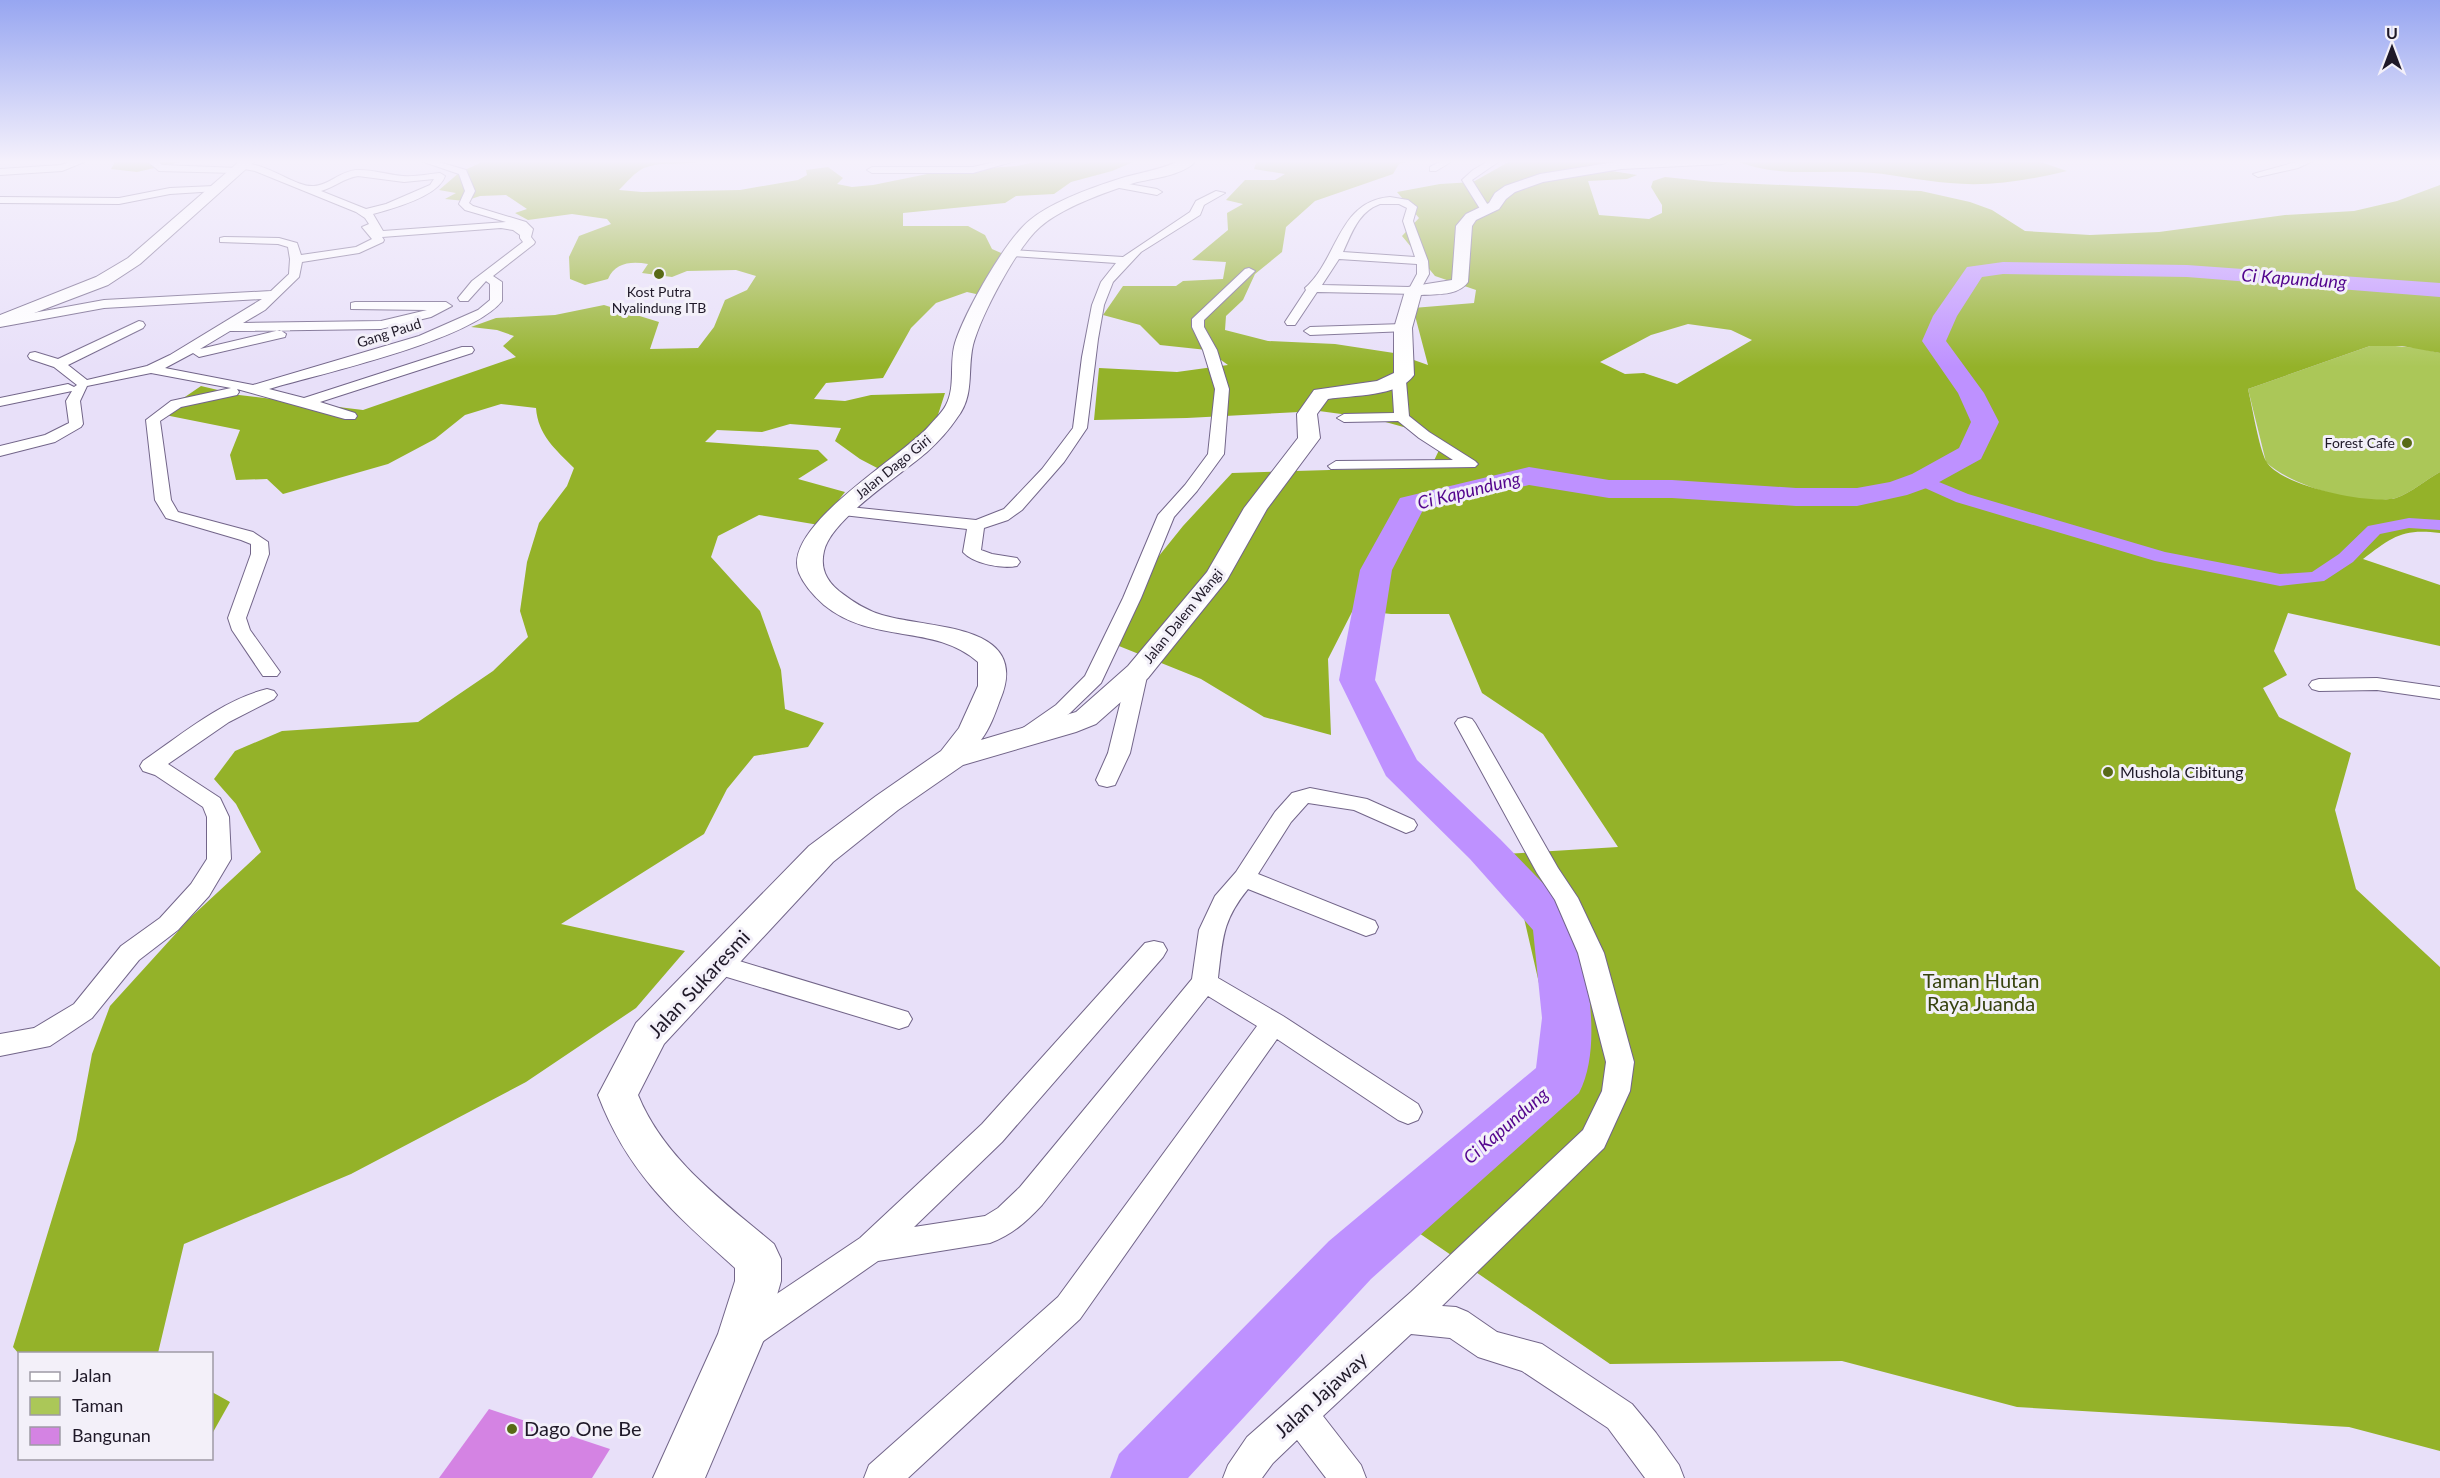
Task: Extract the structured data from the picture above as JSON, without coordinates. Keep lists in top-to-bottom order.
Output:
{
  "streets": {
    "street": [
      "Gang Paud",
      "Jalan Dago Giri",
      "Jalan Dalem Wangi",
      "Jalan Sukaresmi",
      "Jalan Jajaway"
    ]
  },
  "crossings": [
    ["Jalan Dago Giri", "Jalan Dalem Wangi"],
    ["Jalan Dago Giri", "Jalan Sukaresmi"],
    ["Jalan Dalem Wangi", "Jalan Sukaresmi"]
  ],
  "water": ["Ci Kapundung"],
  "parks": ["Taman Hutan Raya Juanda"],
  "places": [
    "Kost Putra Nyalindung ITB",
    "Forest Cafe",
    "Mushola Cibitung",
    "Dago One Be"
  ],
  "legend": ["Jalan", "Taman", "Bangunan"],
  "north": "top"
}
